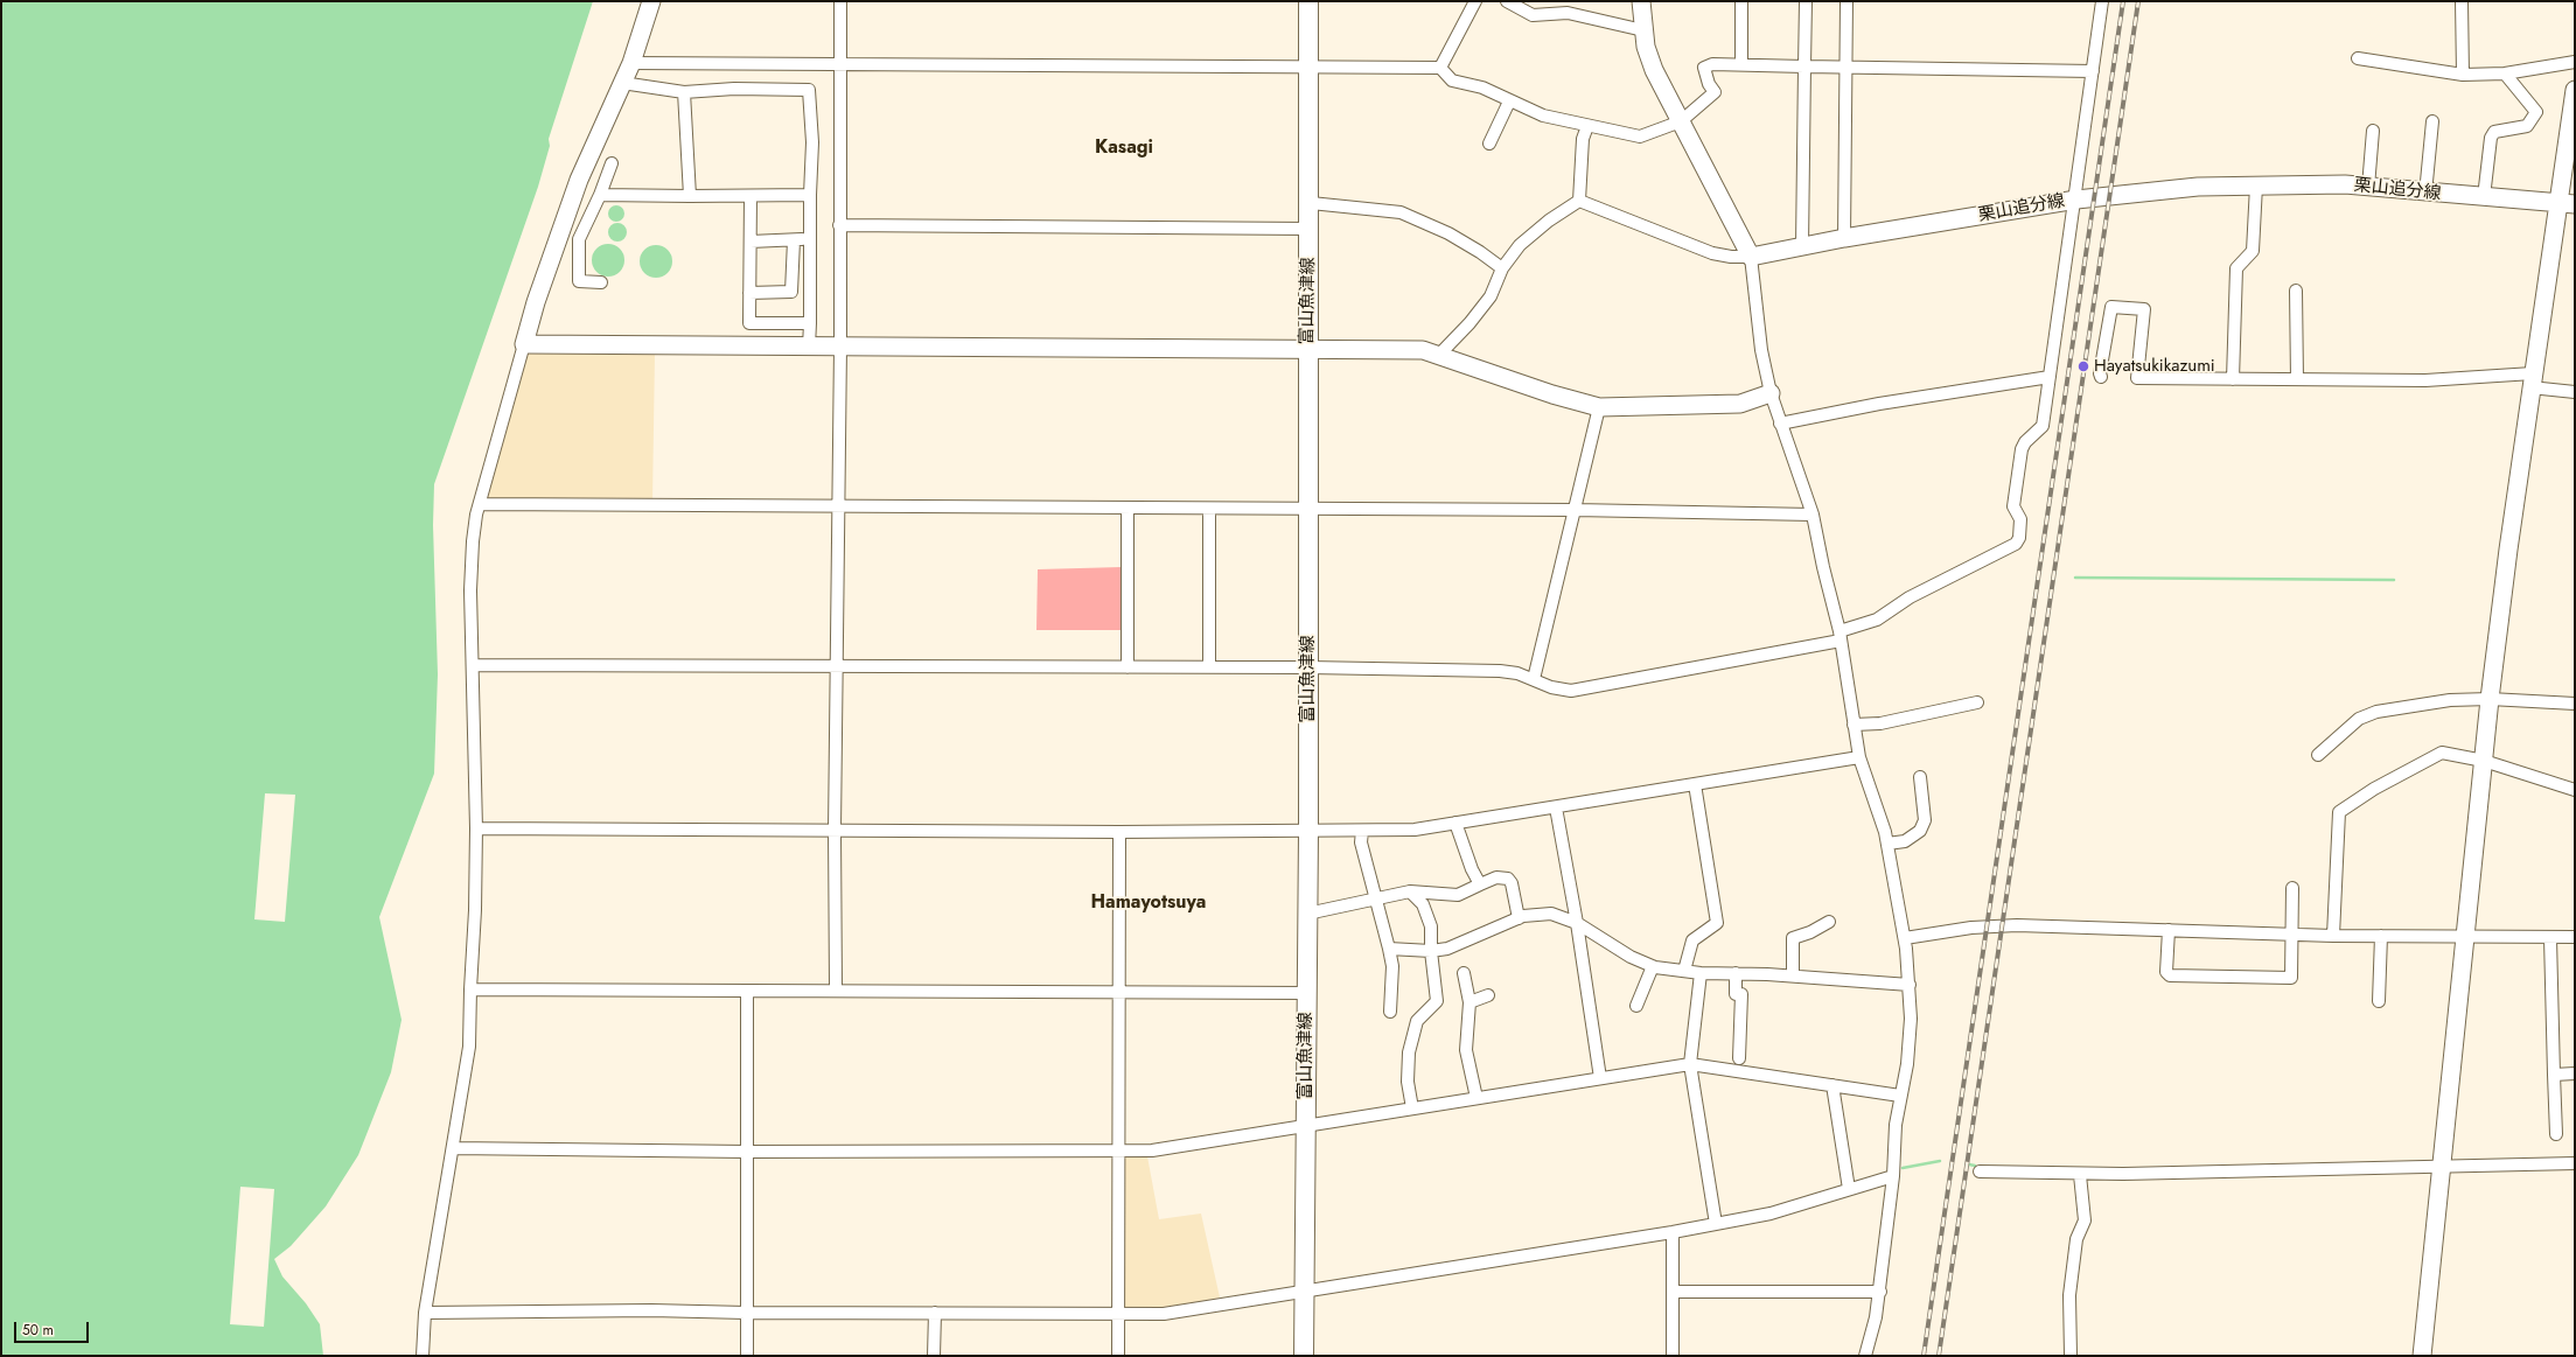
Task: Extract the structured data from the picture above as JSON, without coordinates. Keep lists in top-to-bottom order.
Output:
{
  "streets": {
    "main road": ["富山魚津線"],
    "street": ["栗山追分線"]
  },
  "districts": ["Kasagi", "Hamayotsuya"],
  "places": ["Hayatsukikazumi"],
  "scale_bar": "50 m"
}
